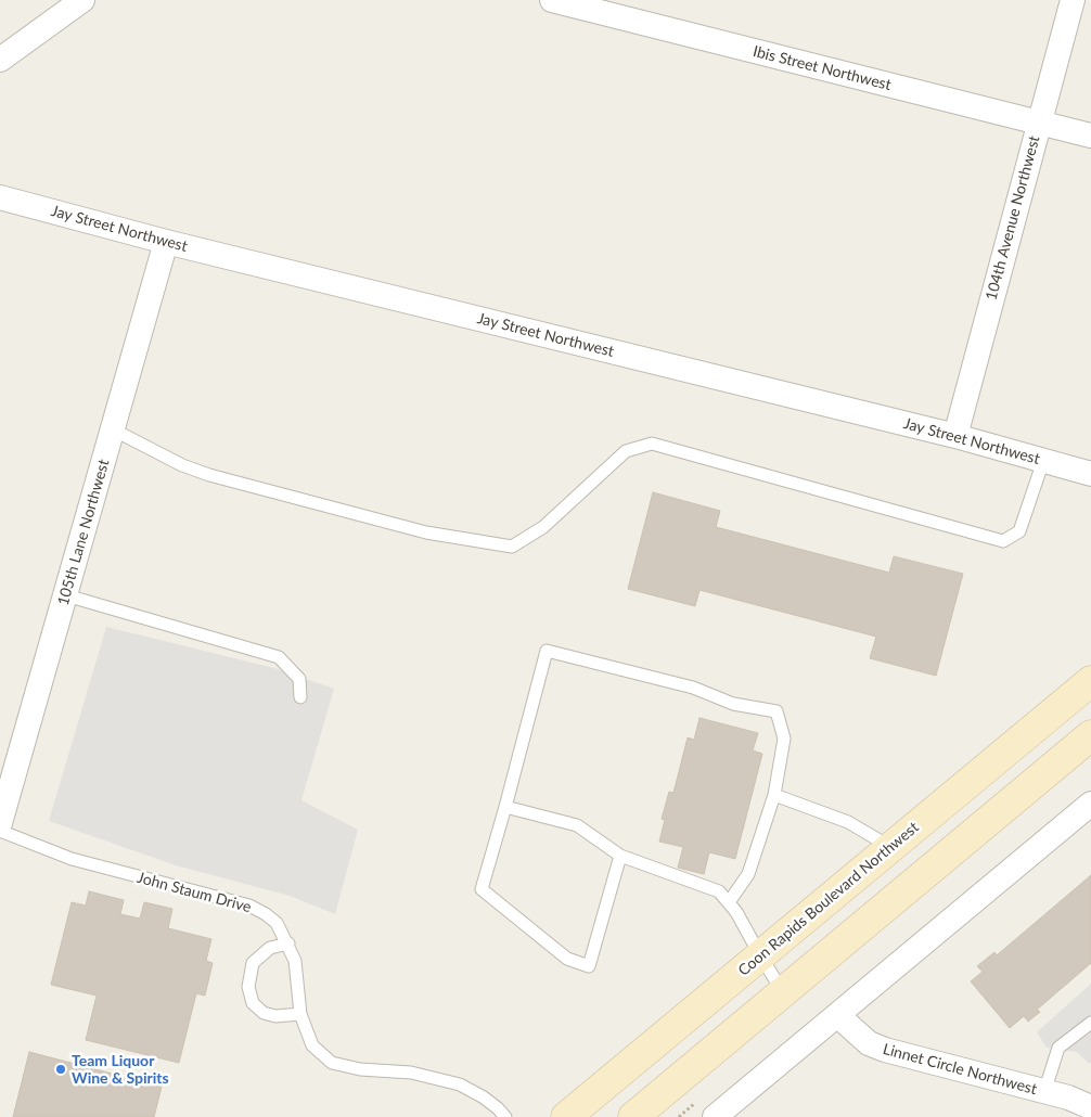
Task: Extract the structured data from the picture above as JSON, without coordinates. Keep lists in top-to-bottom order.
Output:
{
  "streets": {
    "main road": ["Coon Rapids Boulevard Northwest"],
    "street": [
      "Ibis Street Northwest",
      "104th Avenue Northwest",
      "Jay Street Northwest",
      "105th Lane Northwest",
      "Linnet Circle Northwest"
    ],
    "lane": ["John Staum Drive"]
  },
  "crossings": [
    ["Ibis Street Northwest", "104th Avenue Northwest"],
    ["104th Avenue Northwest", "Jay Street Northwest"],
    ["Jay Street Northwest", "105th Lane Northwest"]
  ],
  "places": ["Team Liquor Wine & Spirits"]
}
